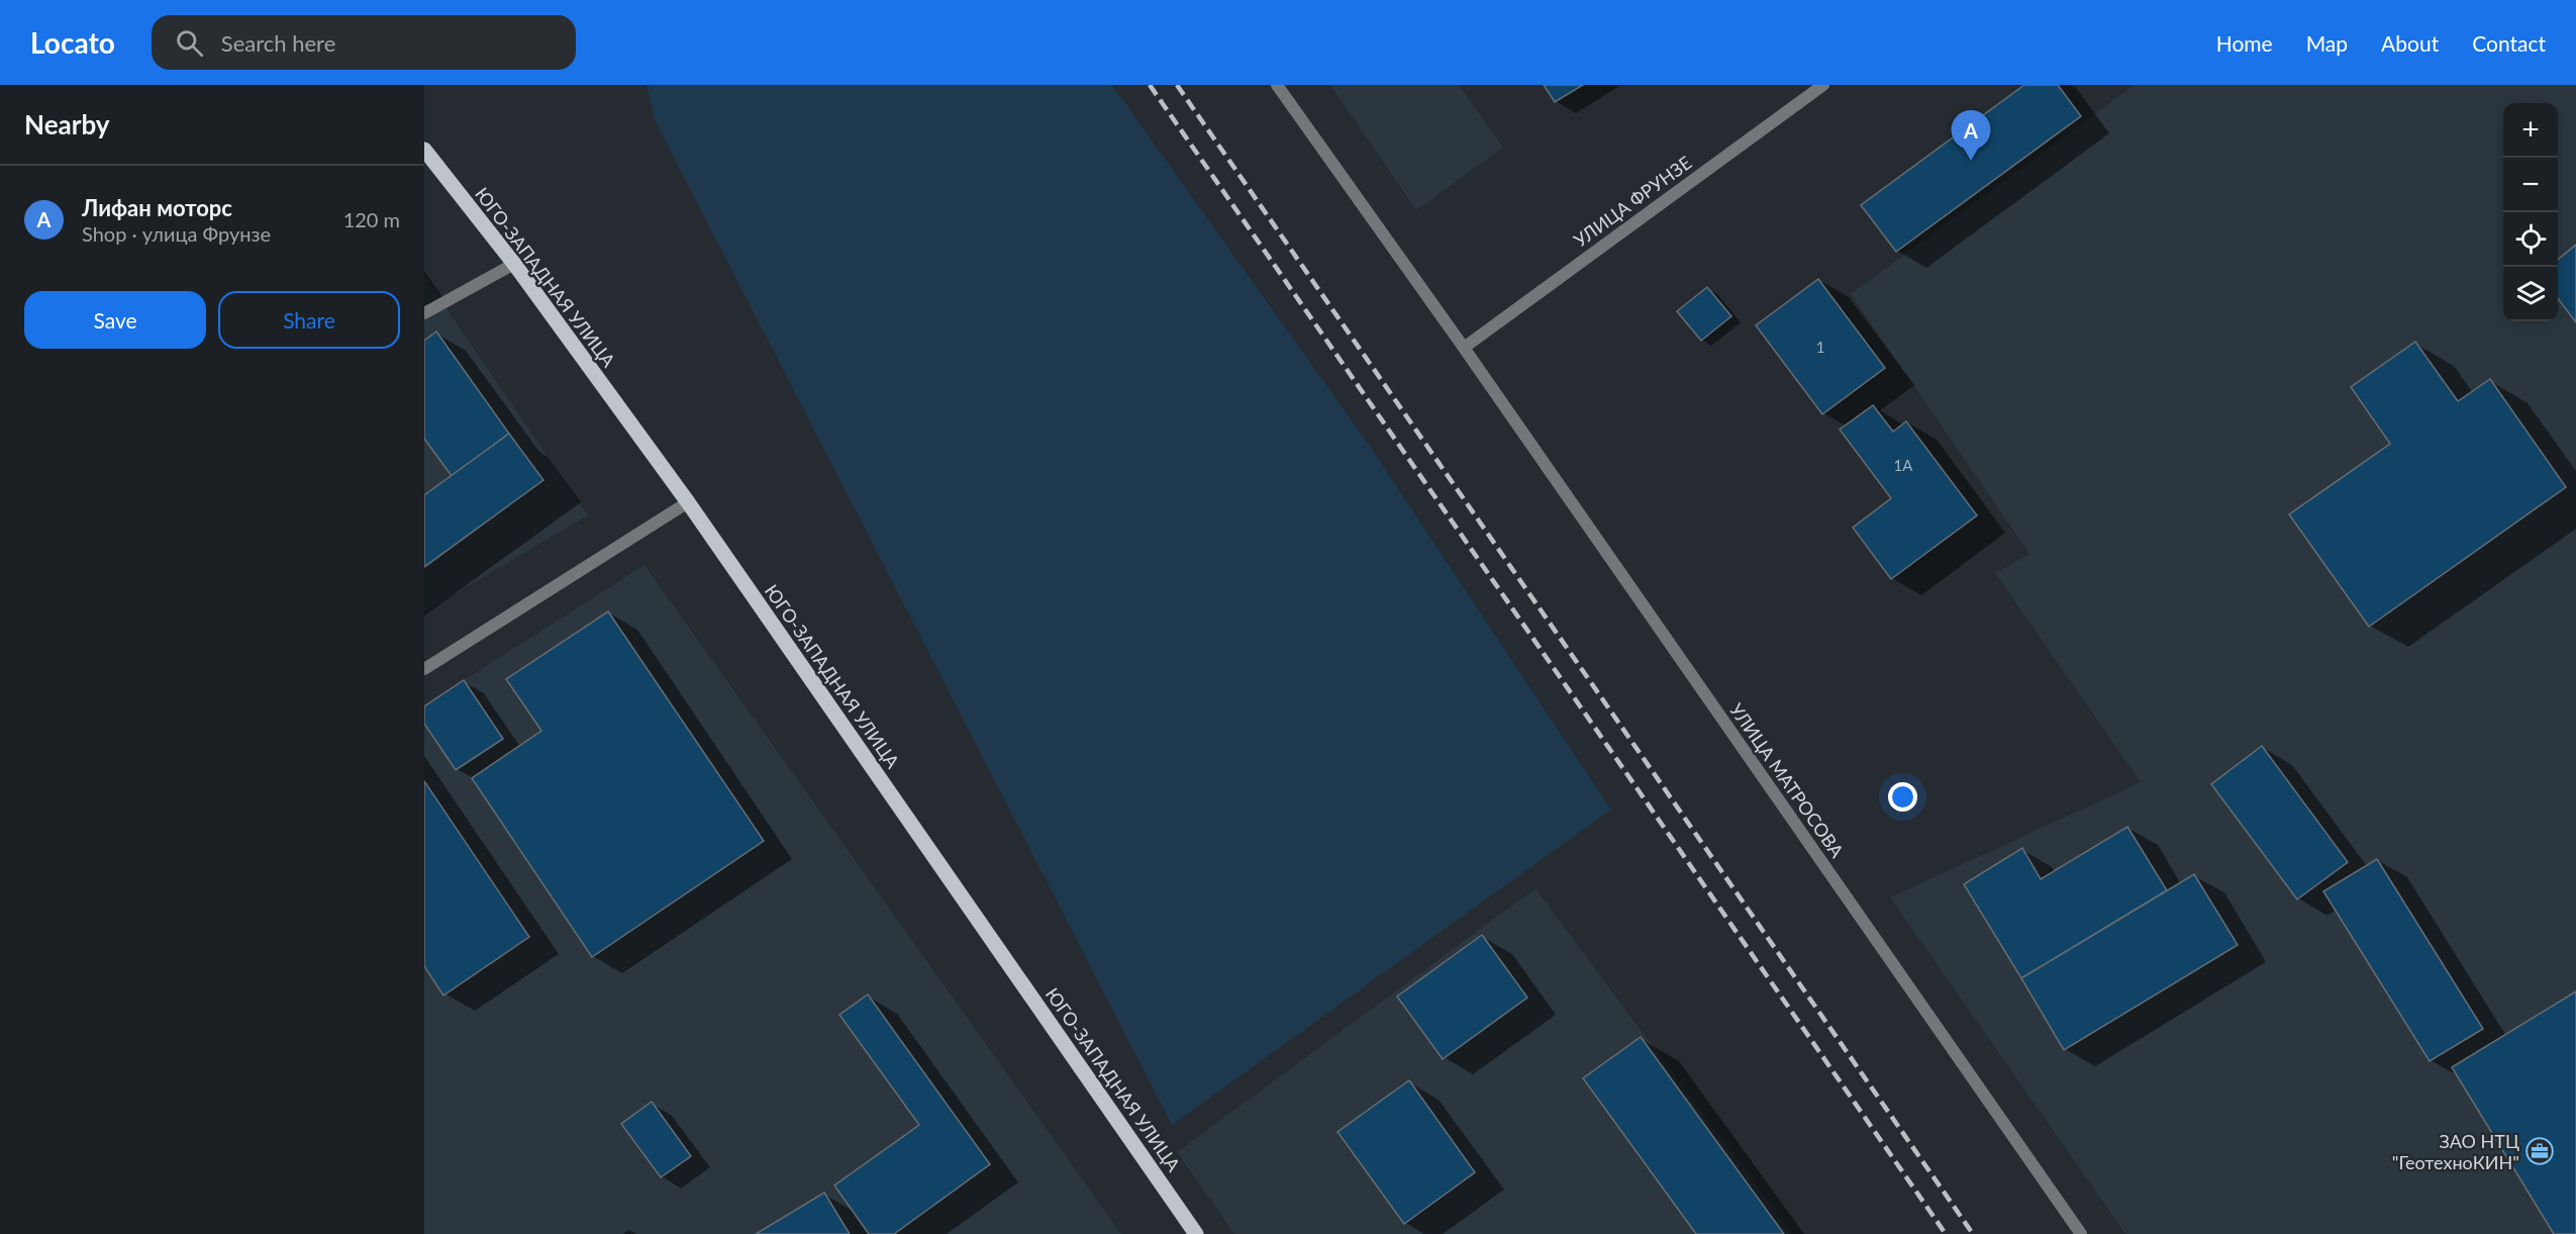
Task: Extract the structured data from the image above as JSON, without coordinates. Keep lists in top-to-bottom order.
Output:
{
  "streets": {
    "main road": ["ЮГО-ЗАПАДНАЯ УЛИЦА"],
    "street": ["УЛИЦА ФРУНЗЕ", "УЛИЦА МАТРОСОВА"]
  },
  "crossings": [
    ["УЛИЦА ФРУНЗЕ", "УЛИЦА МАТРОСОВА"]
  ],
  "places": {
    "office": ["ЗАО НТЦ \"ГеотехноКИН\""]
  },
  "house_numbers": ["1", "1А"],
  "page": {
    "header": "Locato",
    "search": "Search here",
    "nav": [
      "Home",
      "Map",
      "About",
      "Contact"
    ],
    "heading": "Nearby",
    "map_buttons": ["+", "−"],
    "pins": "A",
    "list": [
      {
        "mark": "A",
        "name": "Лифан моторс",
        "note": "Shop · улица Фрунзе",
        "value": "120 m"
      }
    ],
    "buttons": ["Save", "Share"]
  }
}
